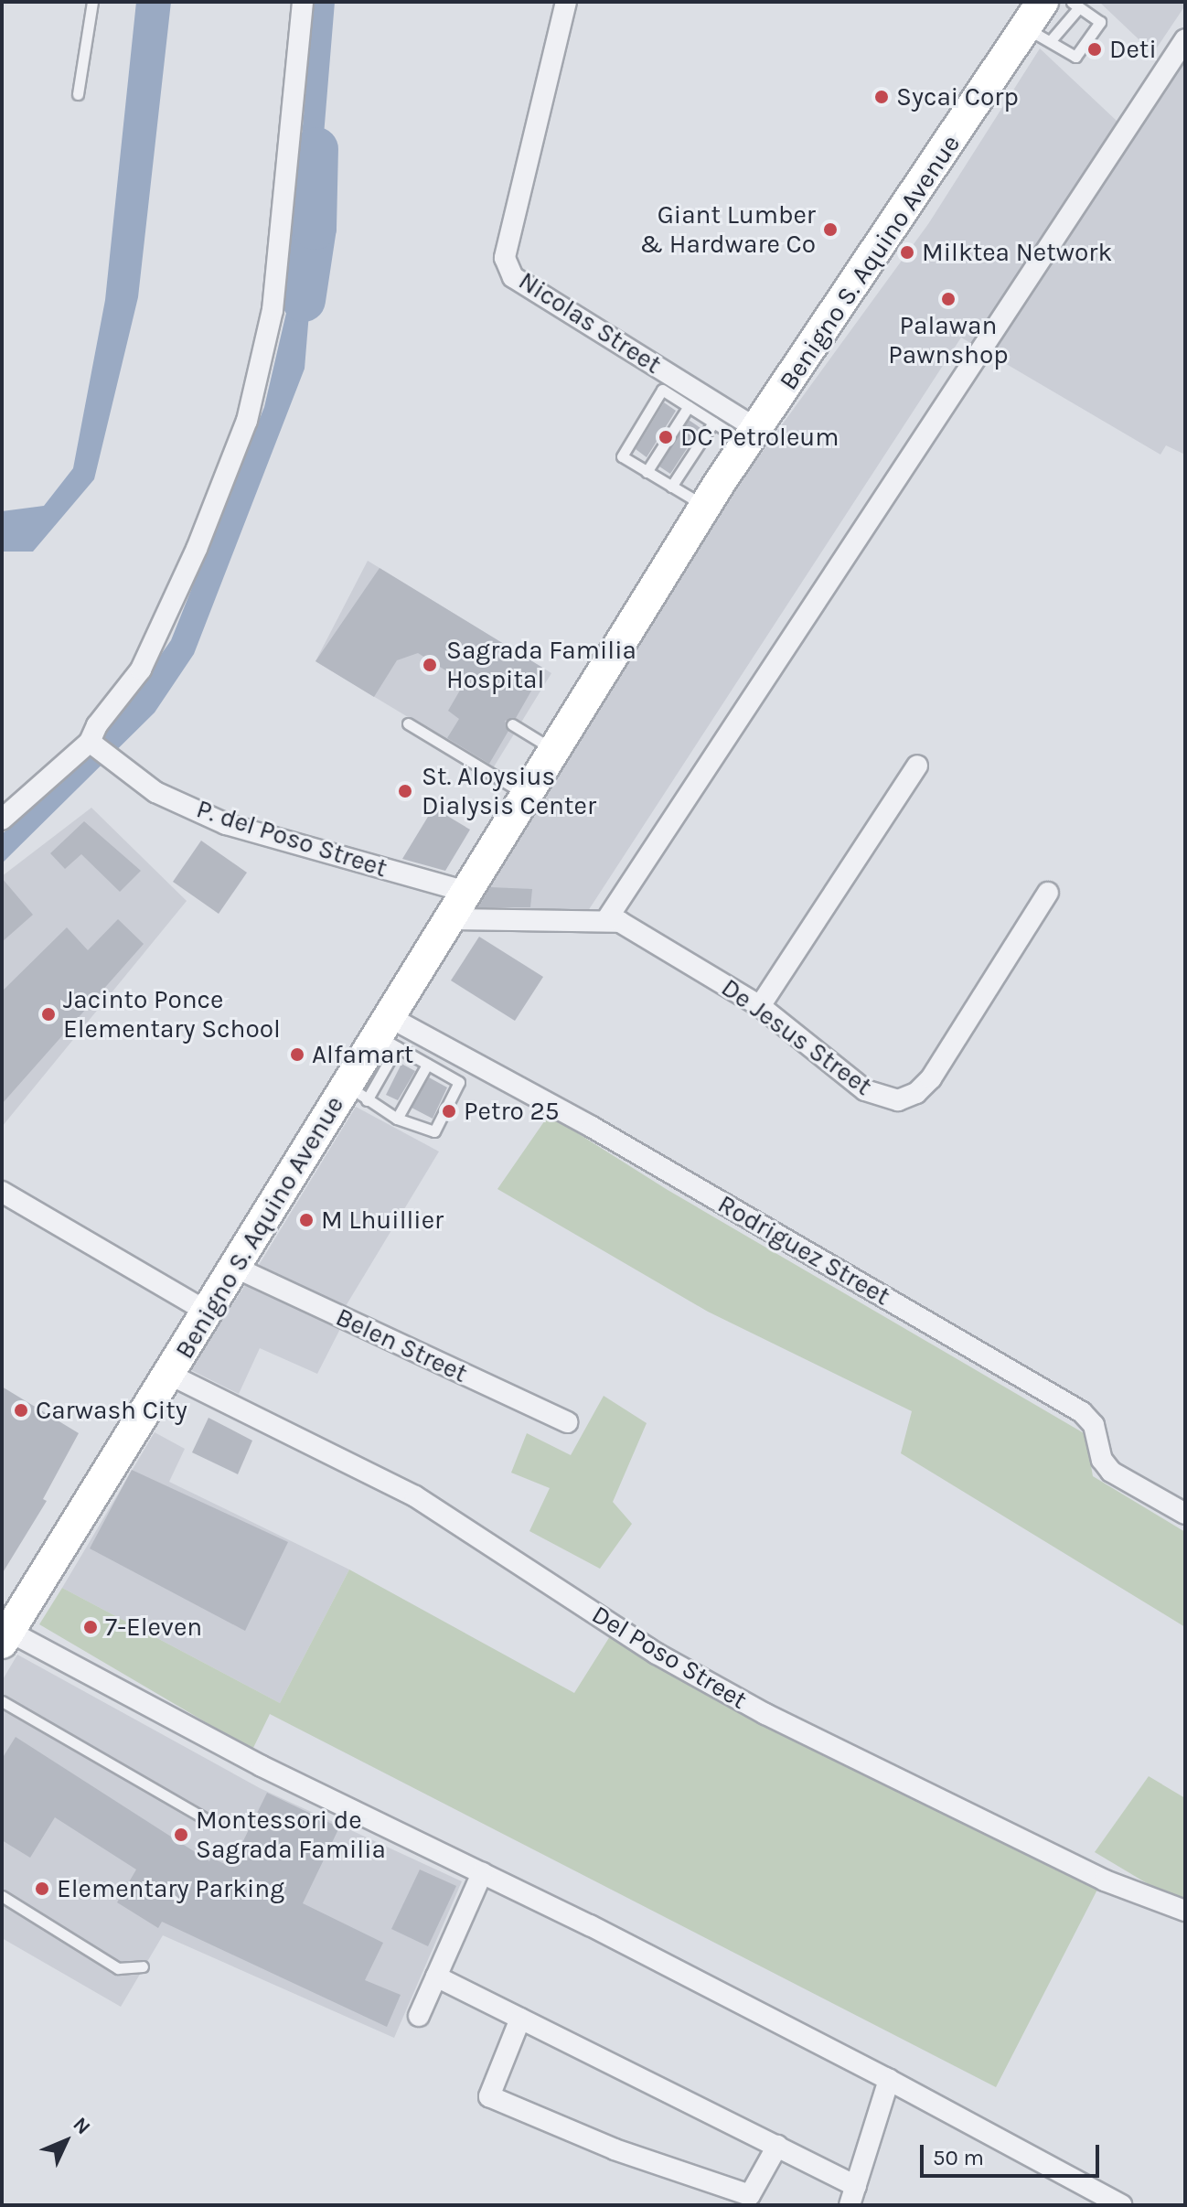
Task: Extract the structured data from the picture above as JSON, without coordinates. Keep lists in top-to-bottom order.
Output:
{
  "streets": {
    "main road": ["Benigno S. Aquino Avenue"],
    "street": [
      "Nicolas Street",
      "P. del Poso Street",
      "De Jesus Street",
      "Rodriguez Street",
      "Belen Street",
      "Del Poso Street"
    ]
  },
  "crossings": [
    ["Benigno S. Aquino Avenue", "Nicolas Street"],
    ["Benigno S. Aquino Avenue", "P. del Poso Street"],
    ["Benigno S. Aquino Avenue", "De Jesus Street"],
    ["Benigno S. Aquino Avenue", "Rodriguez Street"],
    ["Benigno S. Aquino Avenue", "Belen Street"],
    ["Benigno S. Aquino Avenue", "Del Poso Street"]
  ],
  "places": [
    "Deti",
    "Sycai Corp",
    "Giant Lumber & Hardware Co",
    "Milktea Network",
    "Palawan Pawnshop",
    "DC Petroleum",
    "Sagrada Familia Hospital",
    "St. Aloysius Dialysis Center",
    "Jacinto Ponce Elementary School",
    "Alfamart",
    "Petro 25",
    "M Lhuillier",
    "Carwash City",
    "7-Eleven",
    "Montessori de Sagrada Familia",
    "Elementary Parking"
  ],
  "scale_bar": "50 m",
  "north": "top right"
}
